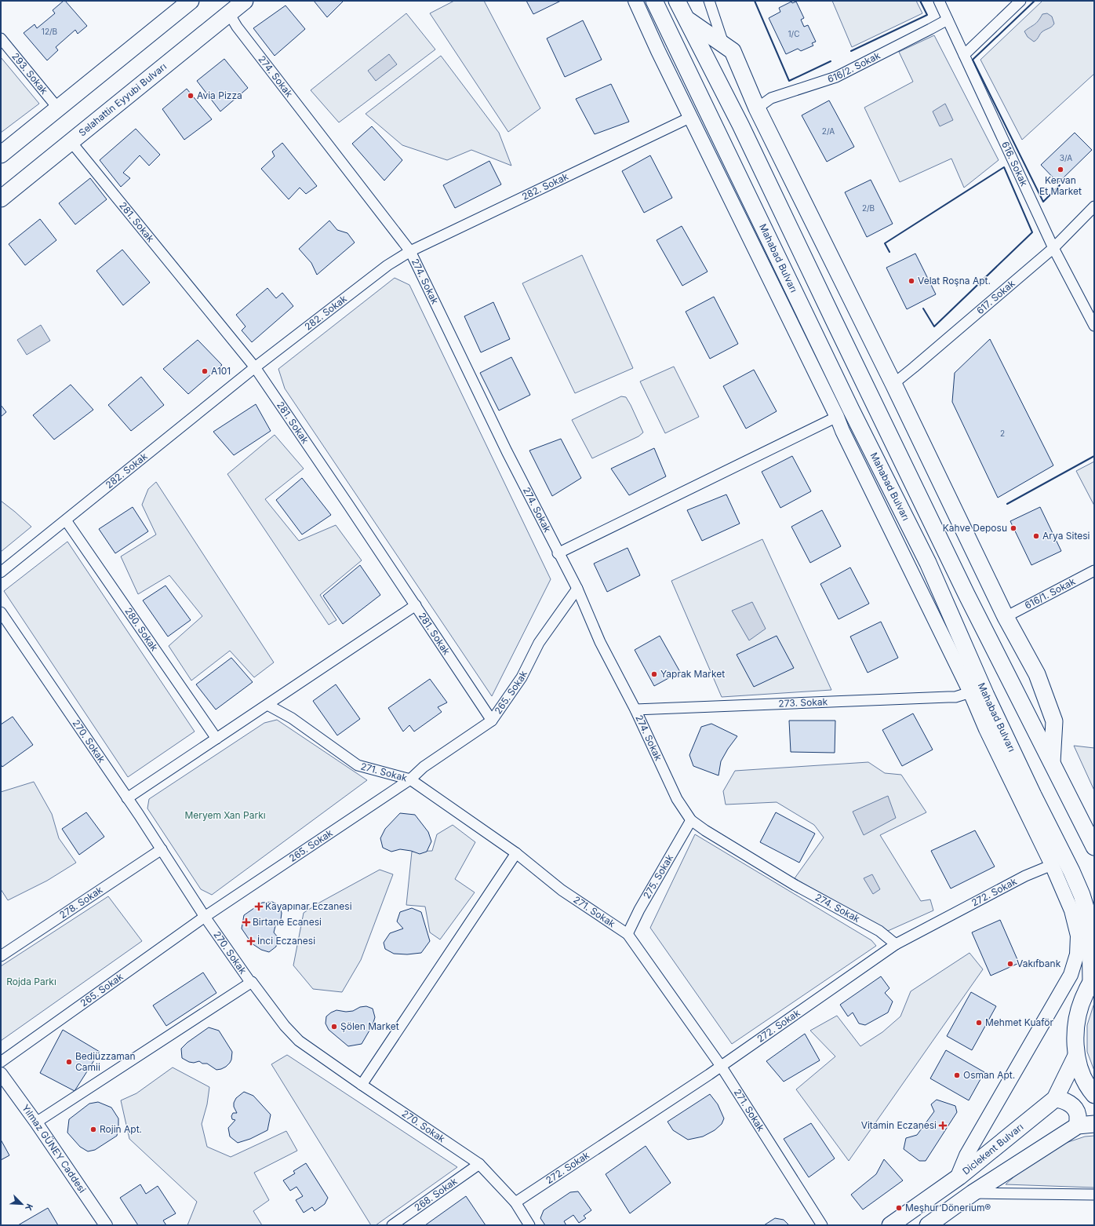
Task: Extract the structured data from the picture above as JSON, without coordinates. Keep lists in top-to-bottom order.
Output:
{
  "streets": {
    "main road": ["Selahattin Eyyubi Bulvarı", "Mahabad Bulvarı", "Diclekent Bulvarı"],
    "street": [
      "616/2. Sokak",
      "293. Sokak",
      "274. Sokak",
      "616. Sokak",
      "282. Sokak",
      "281. Sokak",
      "617. Sokak",
      "616/1. Sokak",
      "280. Sokak",
      "265. Sokak",
      "273. Sokak",
      "270. Sokak",
      "271. Sokak",
      "275. Sokak",
      "272. Sokak",
      "278. Sokak",
      "Yılmaz GÜNEY Caddesi",
      "268. Sokak"
    ]
  },
  "crossings": [
    ["616/2. Sokak", "616. Sokak"],
    ["274. Sokak", "Selahattin Eyyubi Bulvarı"],
    ["274. Sokak", "282. Sokak"],
    ["274. Sokak", "265. Sokak"],
    ["274. Sokak", "273. Sokak"],
    ["274. Sokak", "275. Sokak"],
    ["274. Sokak", "272. Sokak"],
    ["Selahattin Eyyubi Bulvarı", "281. Sokak"],
    ["616. Sokak", "617. Sokak"],
    ["282. Sokak", "281. Sokak"],
    ["282. Sokak", "280. Sokak"],
    ["281. Sokak", "265. Sokak"],
    ["265. Sokak", "270. Sokak"],
    ["265. Sokak", "271. Sokak"],
    ["270. Sokak", "272. Sokak"],
    ["270. Sokak", "278. Sokak"],
    ["270. Sokak", "268. Sokak"],
    ["271. Sokak", "275. Sokak"],
    ["271. Sokak", "272. Sokak"]
  ],
  "parks": ["Meryem Xan Parkı", "Rojda Parkı"],
  "places": {
    "other": [
      "Avia Pizza",
      "Kervan Et Market",
      "Velat Roşna Apt.",
      "A101",
      "Kahve Deposu",
      "Arya Sitesi",
      "Yaprak Market",
      "Vakıfbank",
      "Mehmet Kuaför",
      "Şölen Market",
      "Bediüzzaman Camii",
      "Osman Apt.",
      "Rojin Apt.",
      "Meşhur Dönerium®"
    ],
    "health": [
      "Kayapınar Eczanesi",
      "Birtane Ecanesi",
      "İnci Eczanesi",
      "Vitamin Eczanesi"
    ]
  },
  "house_numbers": [
    "12/B",
    "1/C",
    "2/A",
    "3/A",
    "2/B",
    "2"
  ],
  "north": "bottom right"
}
